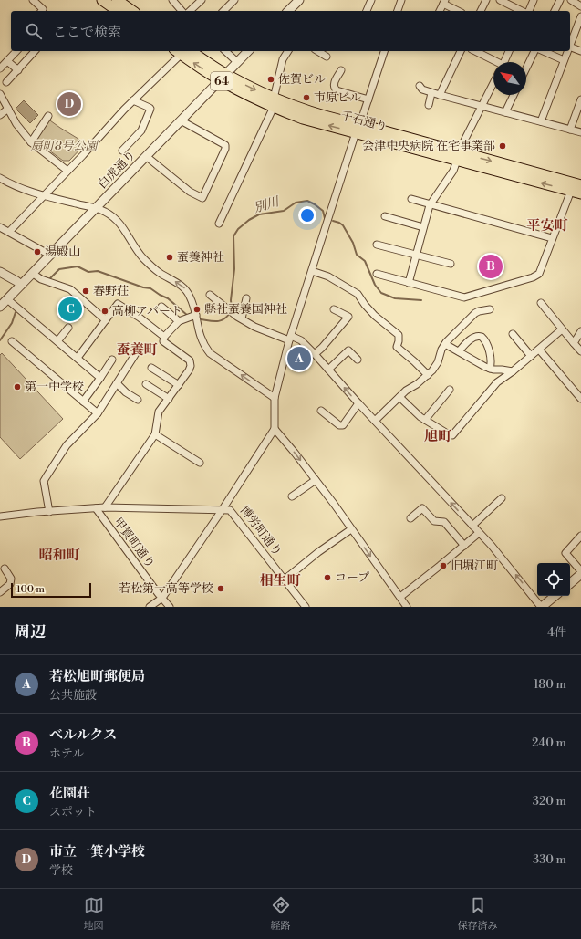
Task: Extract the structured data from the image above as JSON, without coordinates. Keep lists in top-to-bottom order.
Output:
{
  "streets": {
    "main road": ["64", "千石通り"],
    "street": ["白虎通り", "博労町通り", "甲賀町通り"]
  },
  "crossings": [
    ["千石通り", "白虎通り"]
  ],
  "districts": [
    "平安町",
    "蚕養町",
    "旭町",
    "昭和町",
    "相生町"
  ],
  "water": ["別川"],
  "parks": ["扇町8号公園"],
  "places": [
    "佐賀ビル",
    "市原ビル",
    "会津中央病院 在宅事業部",
    "湯殿山",
    "蚕養神社",
    "春野荘",
    "縣社蚕養国神社",
    "高柳アパート",
    "第一中学校",
    "旧堀江町",
    "コープ",
    "若松第一高等学校"
  ],
  "scale_bar": "100 m",
  "north": "top left",
  "page": {
    "search": "ここで検索",
    "pins": [
      "D",
      "B",
      "C",
      "A"
    ],
    "scale": "100 m",
    "heading": ["周辺", "4件"],
    "list": [
      {
        "mark": "A",
        "name": "若松旭町郵便局",
        "note": "公共施設",
        "value": "180 m"
      },
      {
        "mark": "B",
        "name": "ベルルクス",
        "note": "ホテル",
        "value": "240 m"
      },
      {
        "mark": "C",
        "name": "花園荘",
        "note": "スポット",
        "value": "320 m"
      },
      {
        "mark": "D",
        "name": "市立一箕小学校",
        "note": "学校",
        "value": "330 m"
      }
    ],
    "nav": ["地図", "経路", "保存済み"]
  }
}
